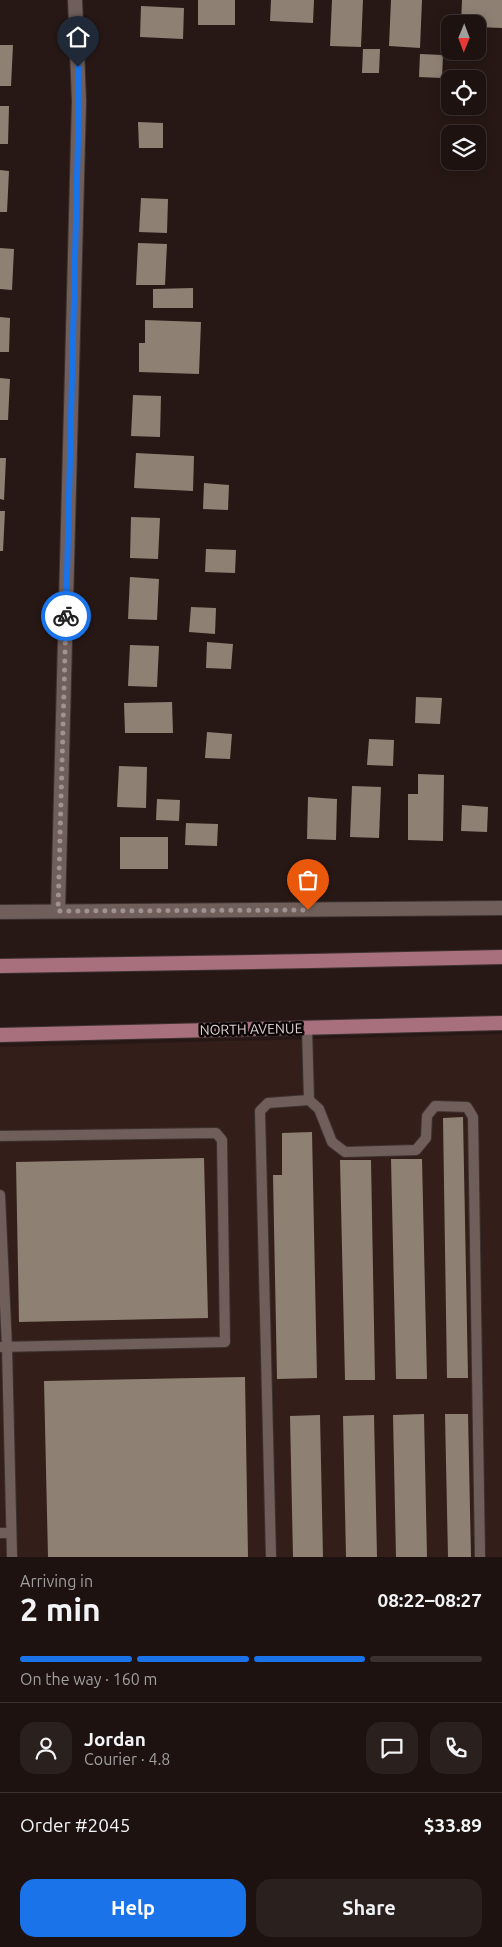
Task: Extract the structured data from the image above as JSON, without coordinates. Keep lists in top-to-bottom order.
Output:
{
  "streets": {
    "main road": ["NORTH AVENUE"]
  },
  "north": "bottom",
  "page": {
    "heading": ["2 min", "Arriving in", "08:22–08:27"],
    "panel": [
      "Jordan",
      "Courier · 4.8",
      "Order #2045",
      "$33.89"
    ],
    "bar": "On the way · 160 m",
    "buttons": ["Help", "Share"]
  }
}
